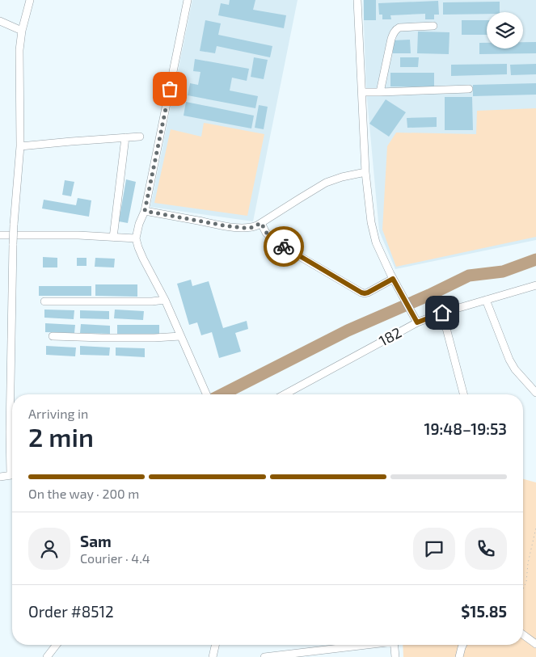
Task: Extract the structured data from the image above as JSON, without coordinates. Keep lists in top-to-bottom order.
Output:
{
  "streets": {
    "street": ["182"]
  },
  "page": {
    "heading": ["2 min", "Arriving in", "19:48–19:53"],
    "panel": [
      "Sam",
      "Courier · 4.4",
      "Order #8512",
      "$15.85"
    ],
    "bar": "On the way · 200 m"
  }
}
